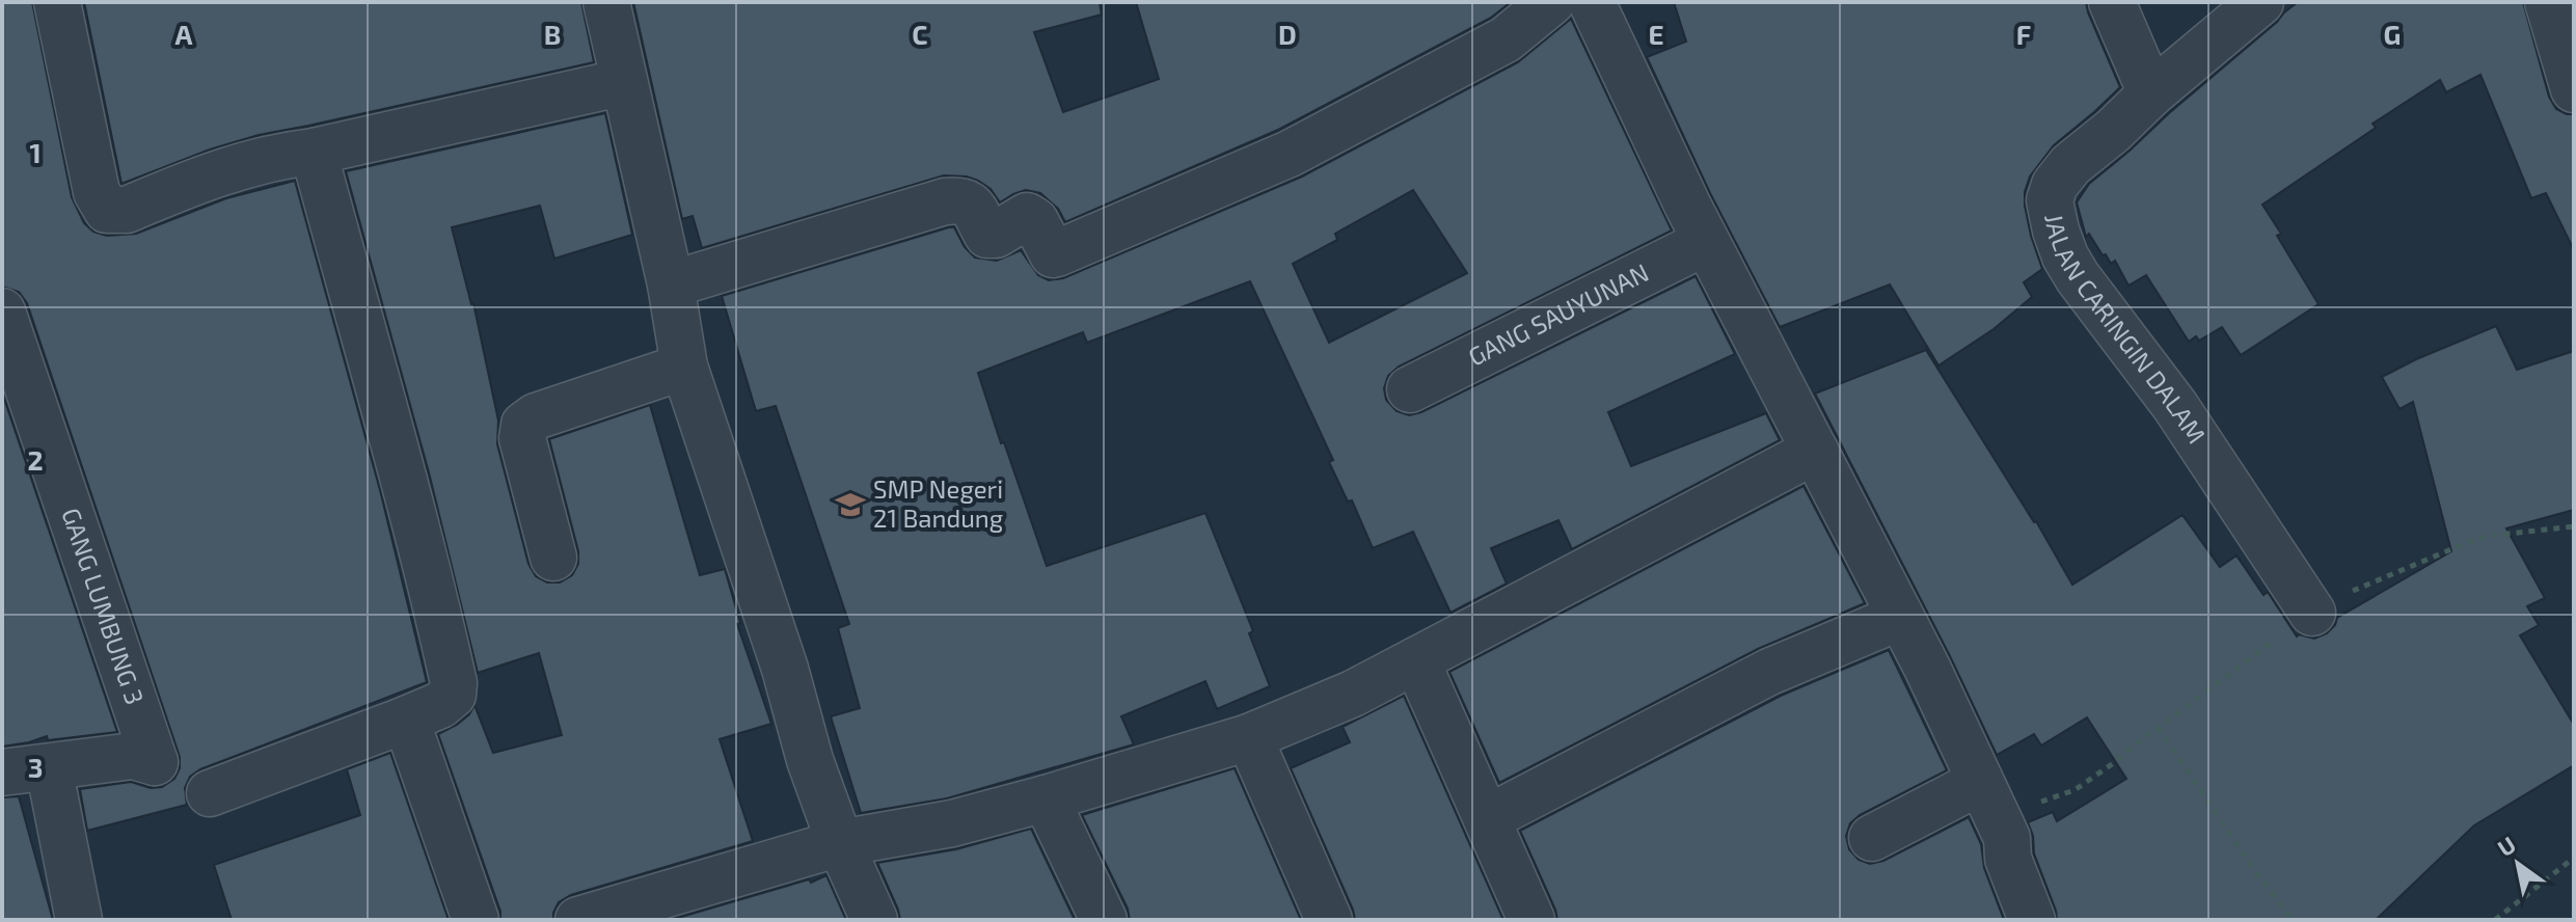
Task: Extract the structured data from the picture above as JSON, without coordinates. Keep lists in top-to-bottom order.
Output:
{
  "streets": {
    "street": ["GANG SAUYUNAN", "JALAN CARINGIN DALAM", "GANG LUMBUNG 3"]
  },
  "places": {
    "school or university": ["SMP Negeri 21 Bandung"]
  },
  "north": "top left",
  "grid": {
    "columns": [
      "A",
      "B",
      "C",
      "D",
      "E",
      "F",
      "G"
    ],
    "rows": ["1", "2", "3"]
  }
}
